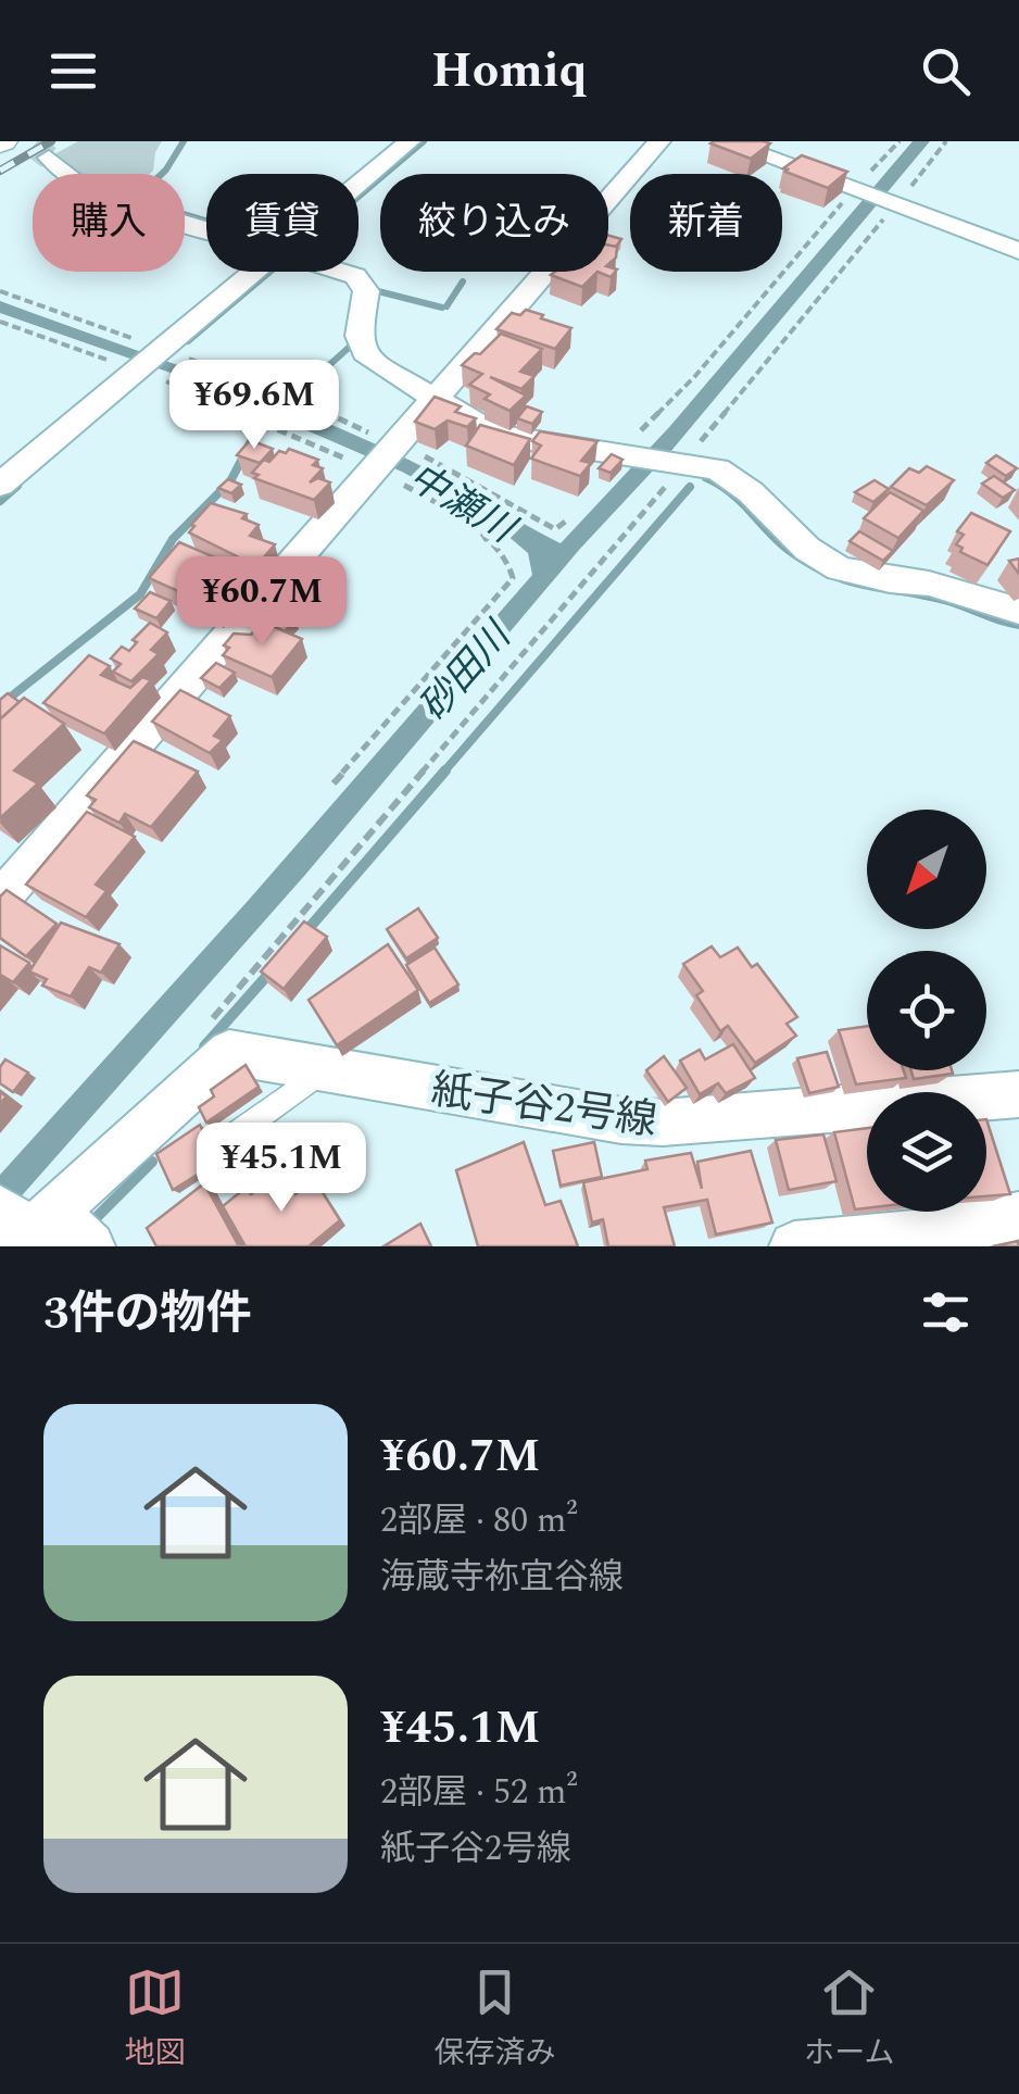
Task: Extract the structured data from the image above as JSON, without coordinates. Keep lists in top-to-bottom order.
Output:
{
  "streets": {
    "street": ["紙子谷2号線"]
  },
  "water": ["中瀬川", "砂田川"],
  "north": "bottom left",
  "page": {
    "header": "Homiq",
    "chip": [
      "購入",
      "賃貸",
      "絞り込み",
      "新着"
    ],
    "price": ["¥69.6M", "¥60.7M", "¥45.1M"],
    "heading": "3件の物件",
    "list": [
      {
        "name": "¥60.7M",
        "note": "2部屋 · 80 m² · 海蔵寺祢宜谷線"
      },
      {
        "name": "¥45.1M",
        "note": "2部屋 · 52 m² · 紙子谷2号線"
      }
    ],
    "tabs": ["地図", "保存済み", "ホーム"]
  }
}
